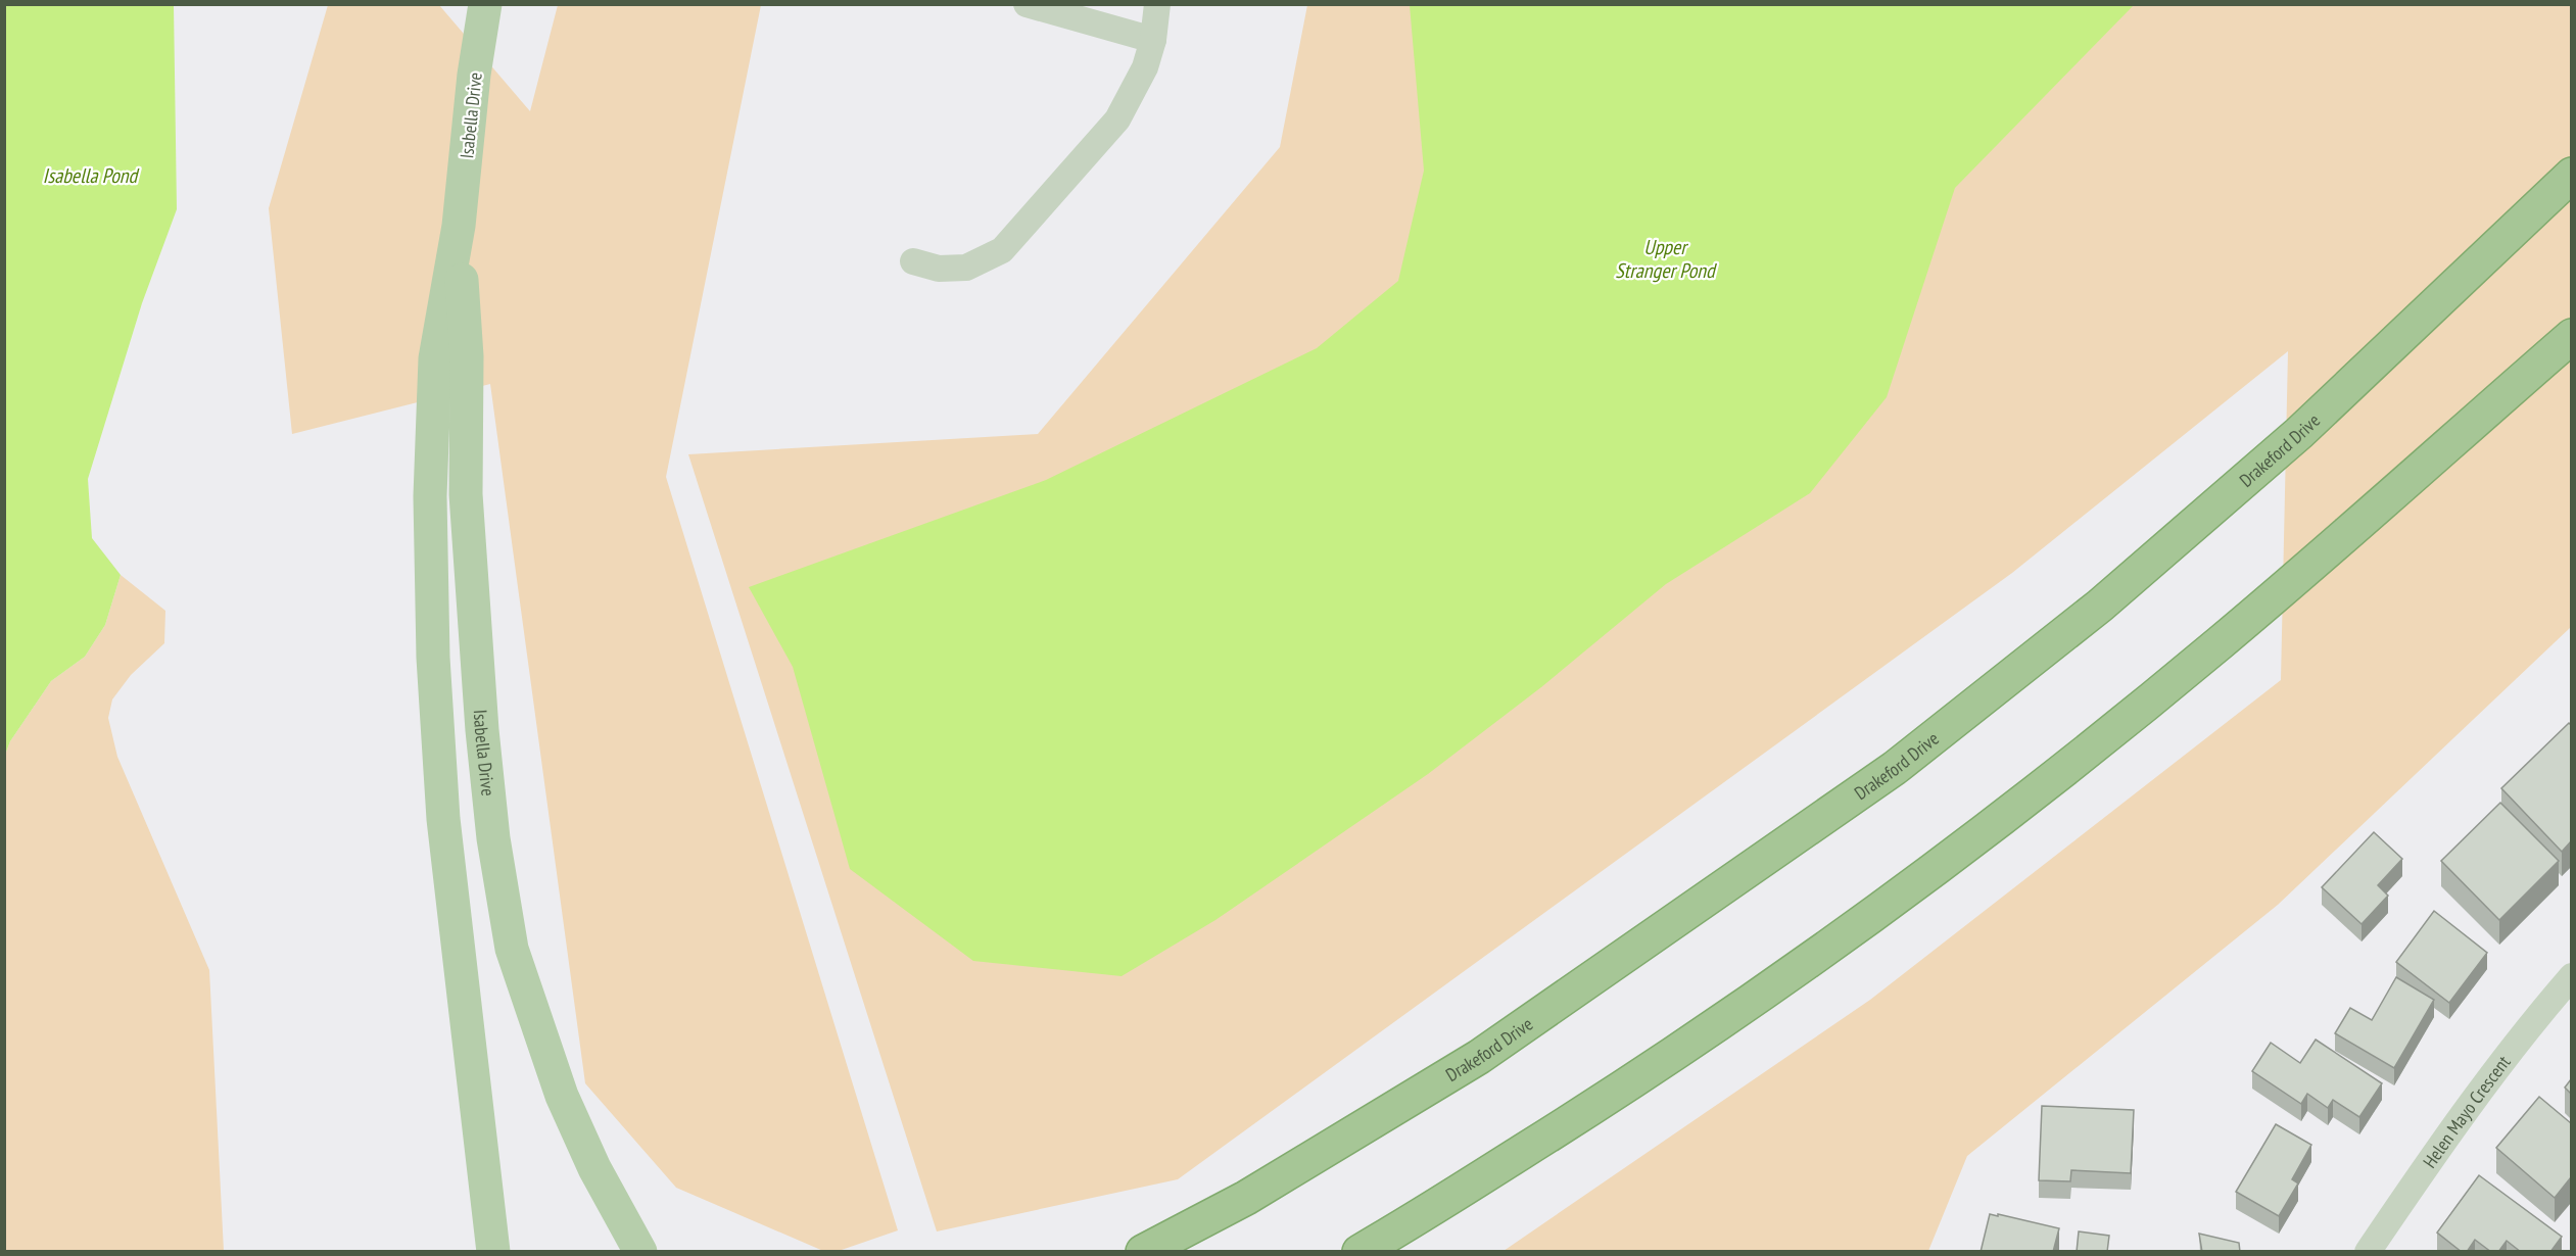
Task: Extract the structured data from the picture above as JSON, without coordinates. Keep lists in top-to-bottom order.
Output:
{
  "streets": {
    "highway": ["Drakeford Drive"],
    "main road": ["Isabella Drive"],
    "street": ["Helen Mayo Crescent"]
  },
  "water": ["Isabella Pond", "Upper Stranger Pond"]
}
